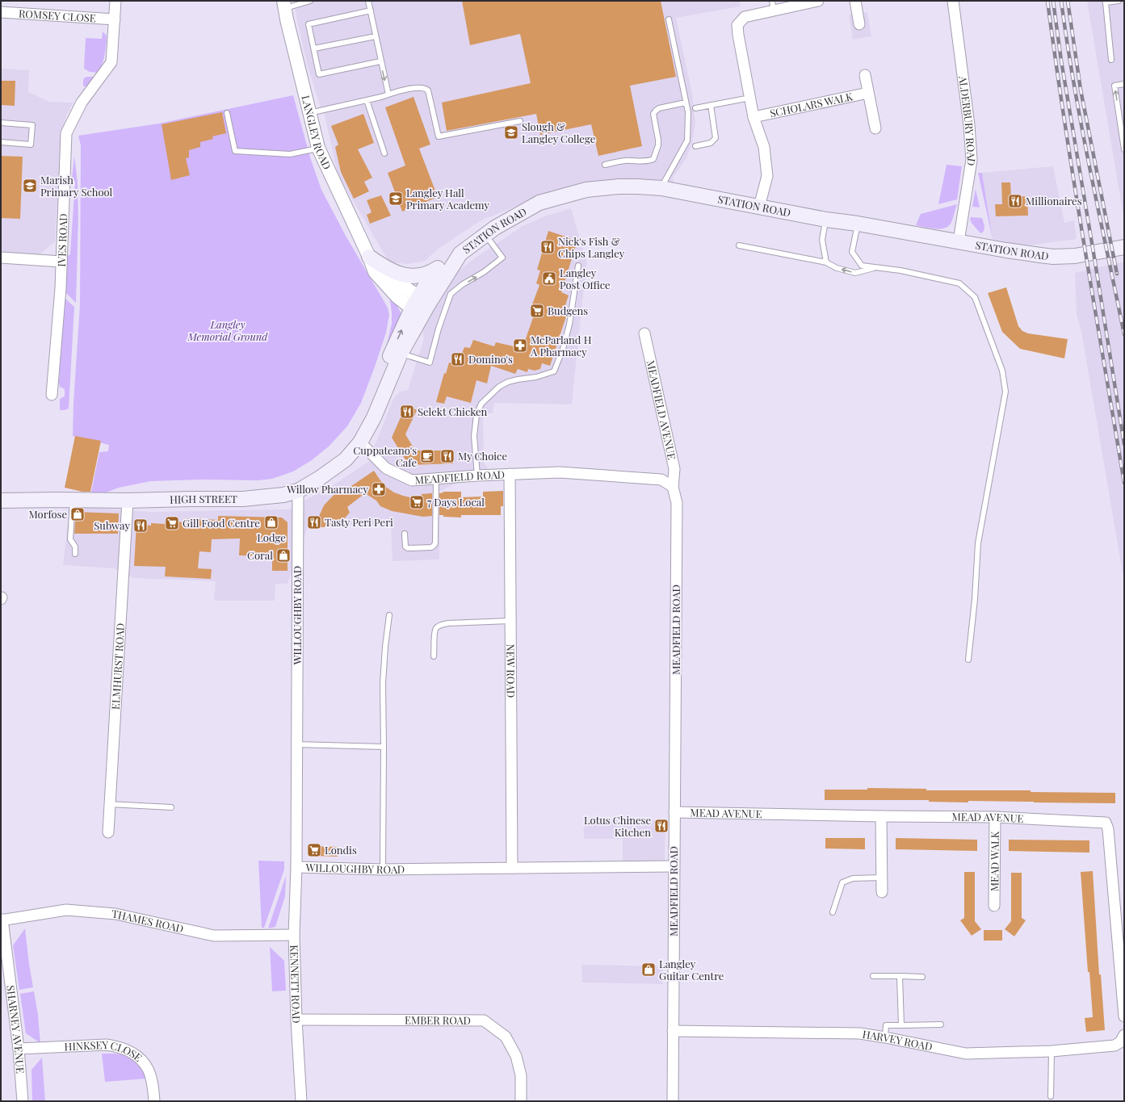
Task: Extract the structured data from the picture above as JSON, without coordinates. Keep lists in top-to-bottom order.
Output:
{
  "streets": {
    "main road": ["STATION ROAD", "HIGH STREET"],
    "street": [
      "ROMSEY CLOSE",
      "SCHOLARS WALK",
      "ALDERBURY ROAD",
      "LANGLEY ROAD",
      "IVES ROAD",
      "MEADFIELD AVENUE",
      "MEADFIELD ROAD",
      "WILLOUGHBY ROAD",
      "ELMHURST ROAD",
      "NEW ROAD",
      "MEAD AVENUE",
      "MEAD WALK",
      "THAMES ROAD",
      "KENNETT ROAD",
      "EMBER ROAD",
      "SHARNEY AVENUE",
      "HARVEY ROAD",
      "HINKSEY CLOSE"
    ]
  },
  "crossings": [
    ["ROMSEY CLOSE", "IVES ROAD"],
    ["SCHOLARS WALK", "STATION ROAD"],
    ["ALDERBURY ROAD", "STATION ROAD"],
    ["LANGLEY ROAD", "STATION ROAD"],
    ["LANGLEY ROAD", "HIGH STREET"],
    ["STATION ROAD", "HIGH STREET"],
    ["MEADFIELD AVENUE", "MEADFIELD ROAD"],
    ["MEADFIELD ROAD", "HIGH STREET"],
    ["MEADFIELD ROAD", "WILLOUGHBY ROAD"],
    ["MEADFIELD ROAD", "NEW ROAD"],
    ["MEADFIELD ROAD", "MEAD AVENUE"],
    ["MEADFIELD ROAD", "HARVEY ROAD"],
    ["HIGH STREET", "WILLOUGHBY ROAD"],
    ["HIGH STREET", "ELMHURST ROAD"],
    ["WILLOUGHBY ROAD", "NEW ROAD"],
    ["WILLOUGHBY ROAD", "KENNETT ROAD"],
    ["MEAD AVENUE", "MEAD WALK"],
    ["THAMES ROAD", "KENNETT ROAD"],
    ["THAMES ROAD", "SHARNEY AVENUE"],
    ["KENNETT ROAD", "EMBER ROAD"],
    ["SHARNEY AVENUE", "HINKSEY CLOSE"]
  ],
  "parks": ["Langley Memorial Ground"],
  "places": {
    "school or university": ["Slough & Langley College", "Marish Primary School", "Langley Hall Primary Academy"],
    "restaurant": [
      "Millionaires",
      "Nick's Fish & Chips Langley",
      "Domino's",
      "Selekt Chicken",
      "My Choice",
      "Tasty Peri Peri",
      "Subway",
      "Lotus Chinese Kitchen"
    ],
    "public building": ["Langley Post Office"],
    "supermarket": [
      "Budgens",
      "7 Days Local",
      "Gill Food Centre",
      "Londis"
    ],
    "pharmacy": ["McParland H A Pharmacy", "Willow Pharmacy"],
    "cafe": ["Cuppateano's Cafe"],
    "shop": [
      "Morfose",
      "Lodge",
      "Coral",
      "Langley Guitar Centre"
    ]
  }
}
